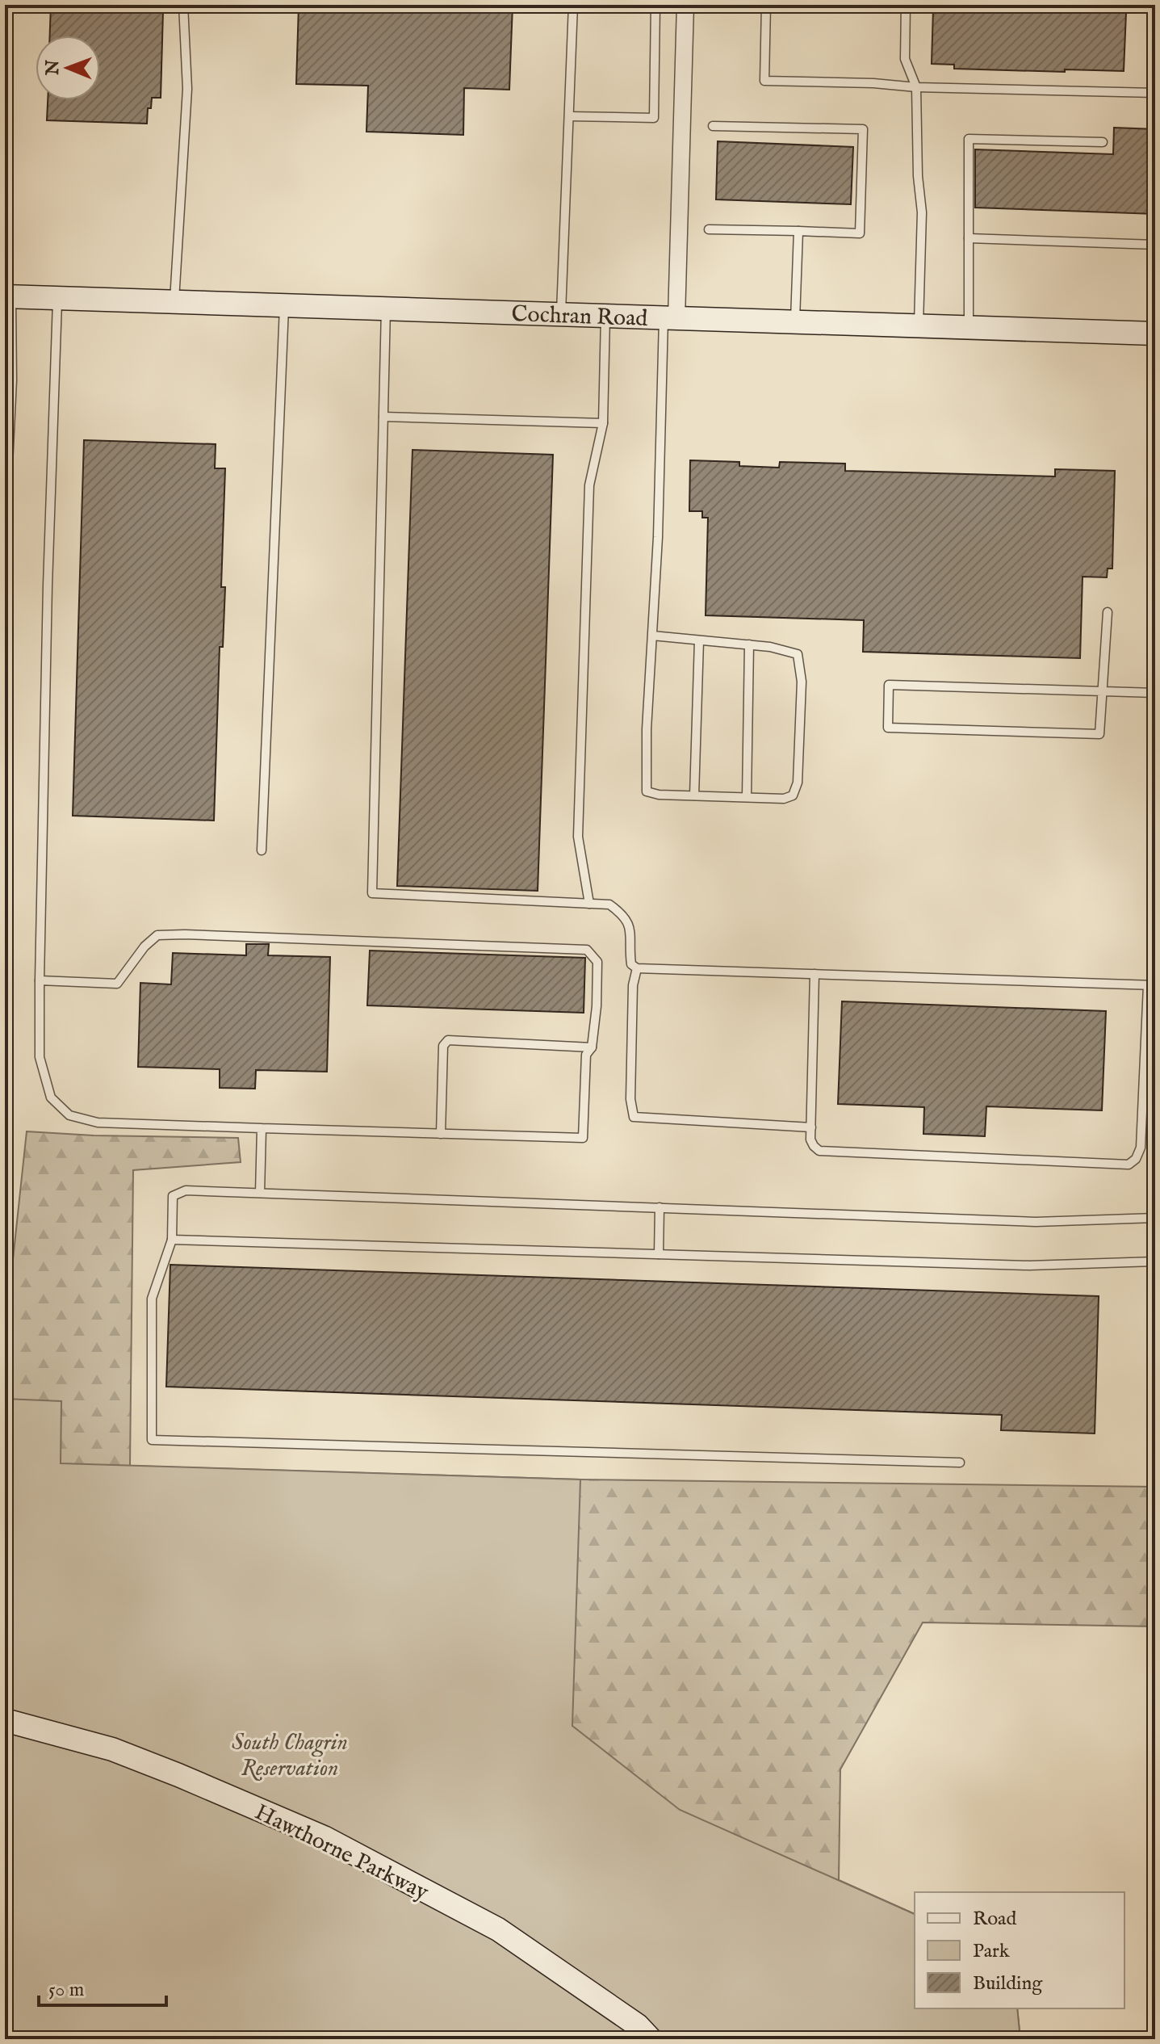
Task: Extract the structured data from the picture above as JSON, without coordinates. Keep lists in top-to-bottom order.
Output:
{
  "streets": {
    "street": ["Cochran Road", "Hawthorne Parkway"]
  },
  "parks": ["South Chagrin Reservation"],
  "legend": ["Road", "Park", "Building"],
  "scale_bar": "50 m",
  "north": "left"
}
